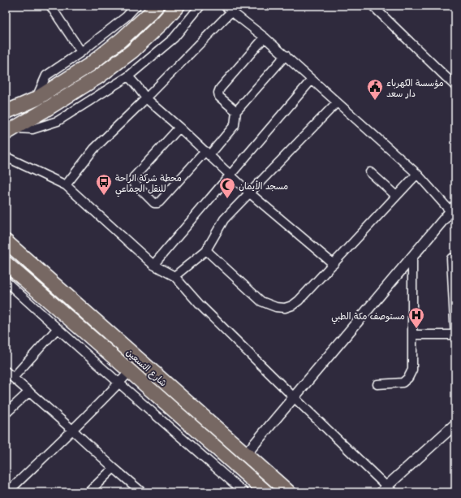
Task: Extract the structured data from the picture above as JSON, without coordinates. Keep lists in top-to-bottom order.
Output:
{
  "streets": {
    "highway": ["شارع التسعين"]
  },
  "places": {
    "public building": ["مؤسسة الكهرباء دار سعد"],
    "bus stop": ["محطة شركة الراحة للنقل الجماعي"],
    "mosque": ["مسجد الأيمان"],
    "hospital": ["مستوصف مكة الطبي"]
  }
}
